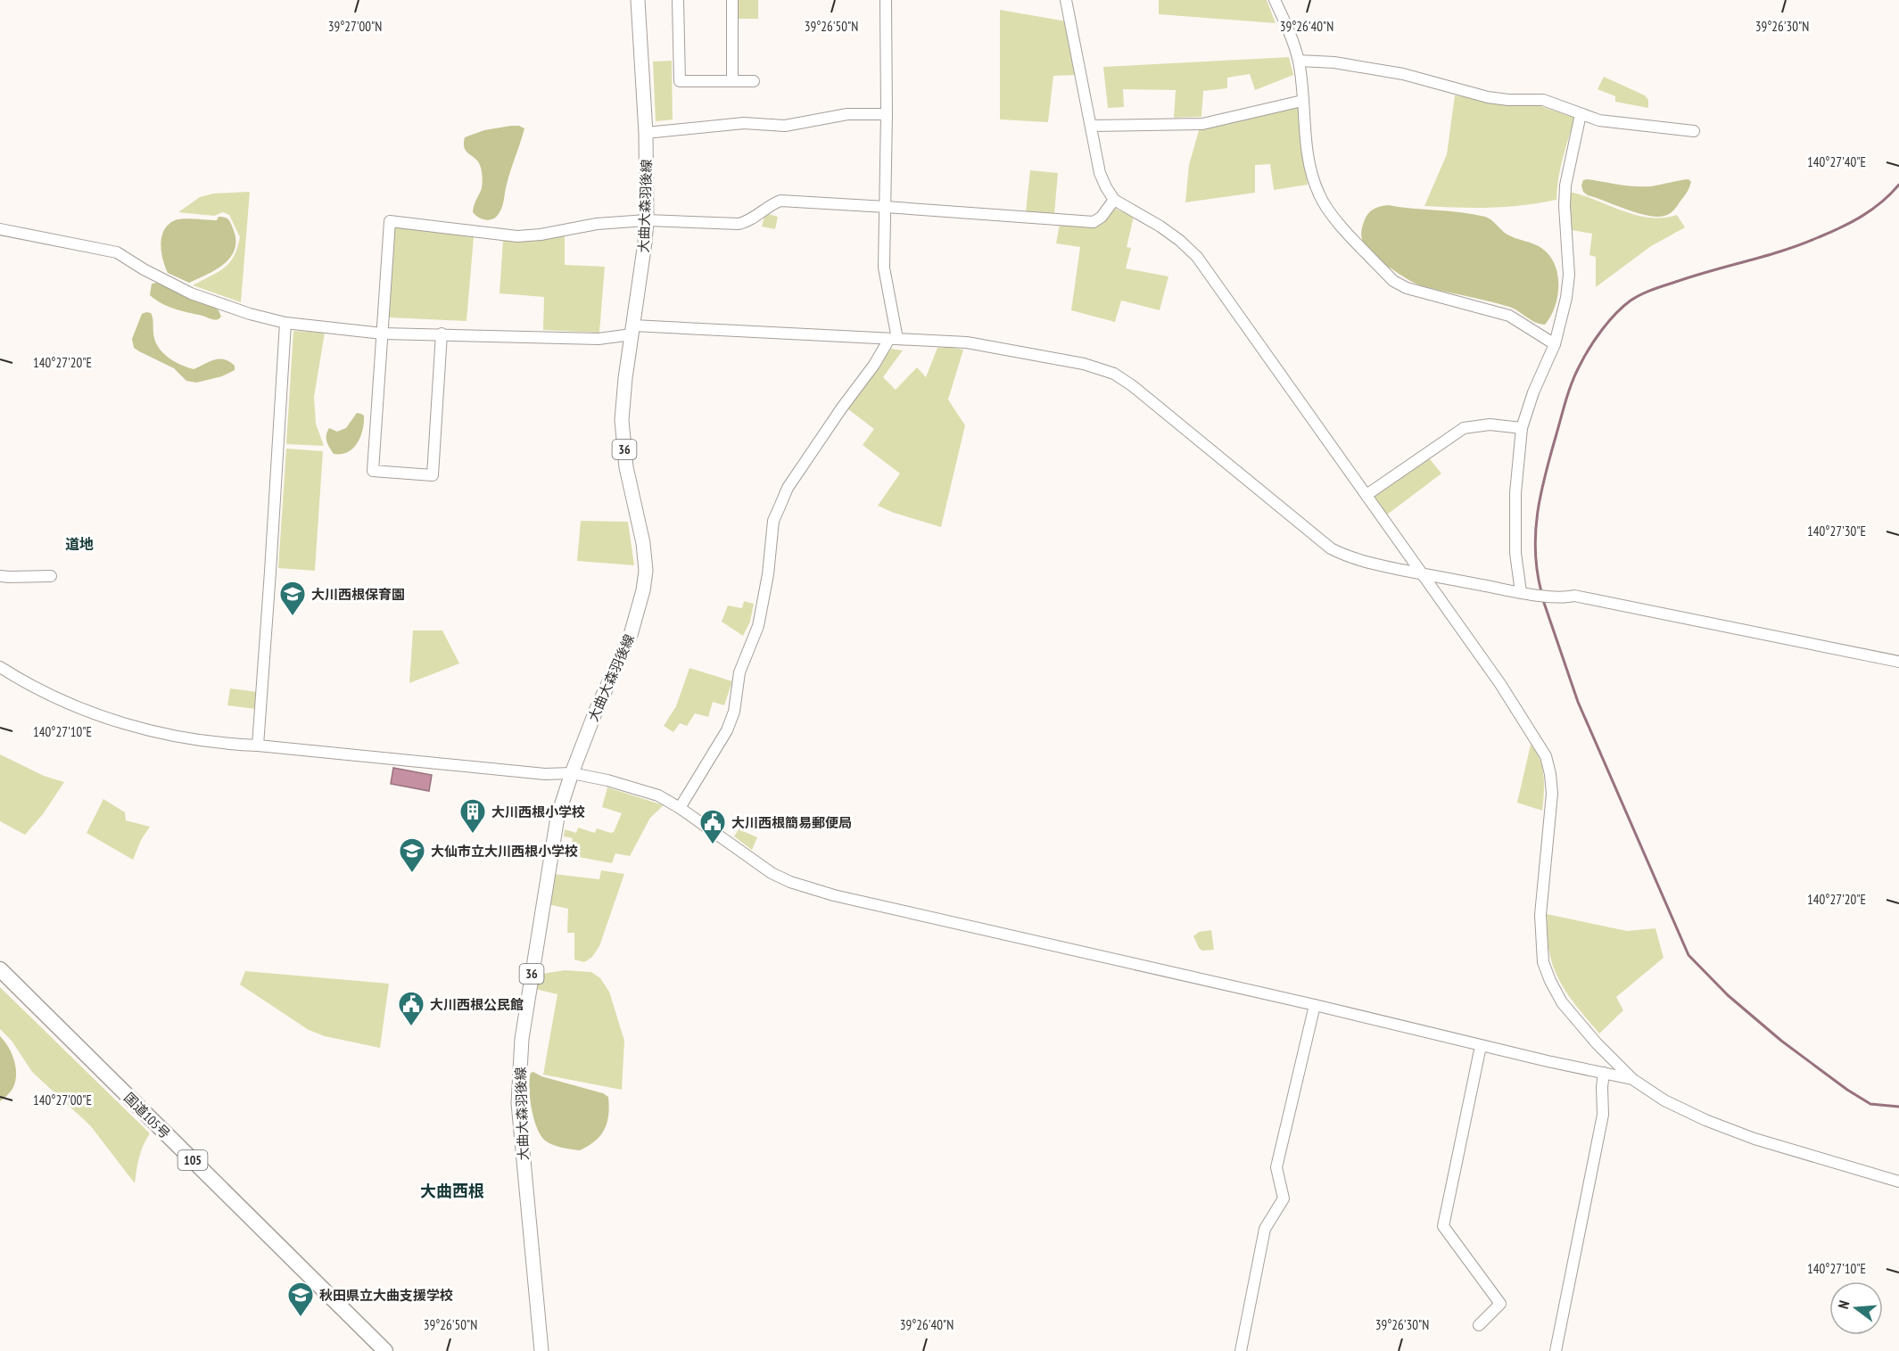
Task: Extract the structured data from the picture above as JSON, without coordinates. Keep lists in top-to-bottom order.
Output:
{
  "streets": {
    "highway": ["国道105号", "105"],
    "main road": ["大曲大森羽後線", "36"]
  },
  "districts": ["道地", "大曲西根"],
  "places": {
    "school or university": ["大川西根保育園", "大仙市立大川西根小学校", "秋田県立大曲支援学校"],
    "building": ["大川西根小学校"],
    "public building": ["大川西根簡易郵便局", "大川西根公民館"]
  },
  "north": "left",
  "coordinates": [
    "39°27'00\"N",
    "39°26'50\"N",
    "39°26'40\"N",
    "39°26'30\"N",
    "140°27'40\"E",
    "140°27'20\"E",
    "140°27'30\"E",
    "140°27'10\"E",
    "140°27'00\"E"
  ]
}
